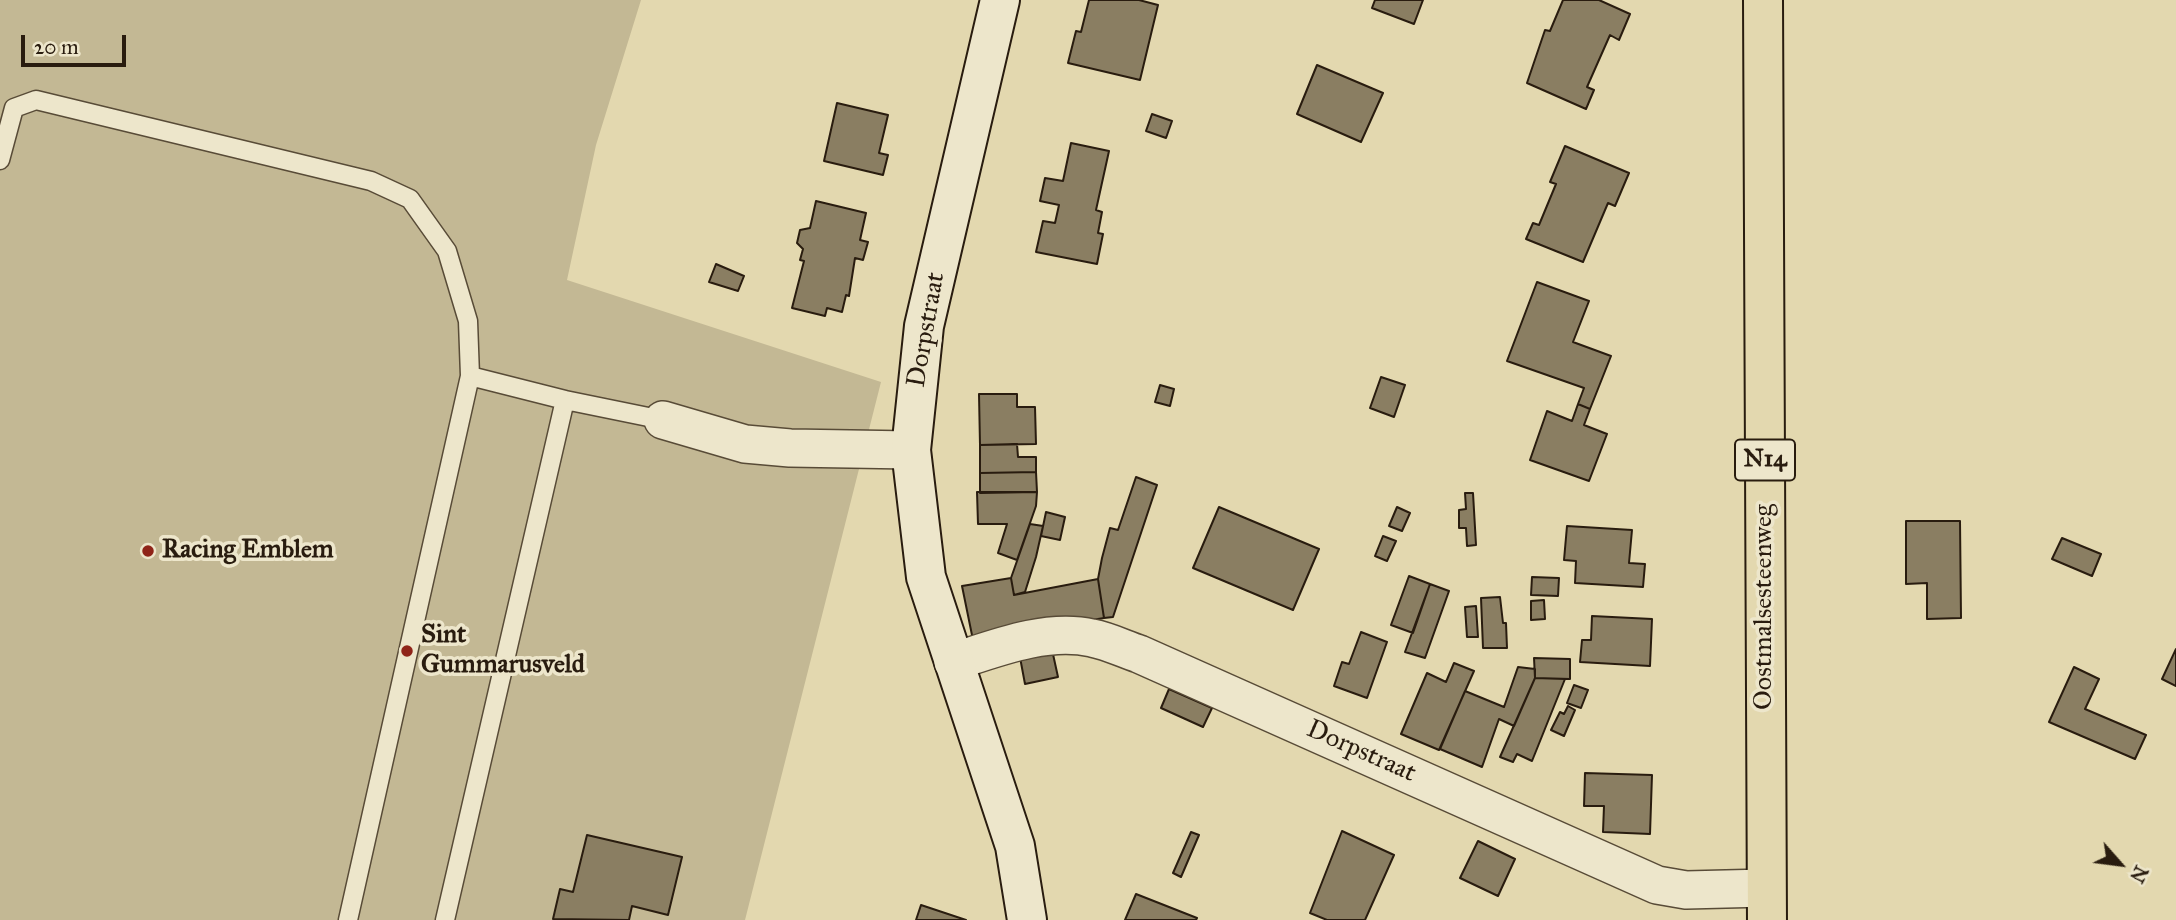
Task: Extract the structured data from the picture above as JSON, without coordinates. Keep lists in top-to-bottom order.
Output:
{
  "streets": {
    "main road": ["N14", "Oostmalsesteenweg"],
    "street": ["Dorpstraat"]
  },
  "crossings": [
    ["Dorpstraat", "Oostmalsesteenweg"]
  ],
  "places": ["Racing Emblem", "Sint Gummarusveld"],
  "scale_bar": "20 m",
  "north": "bottom right"
}
